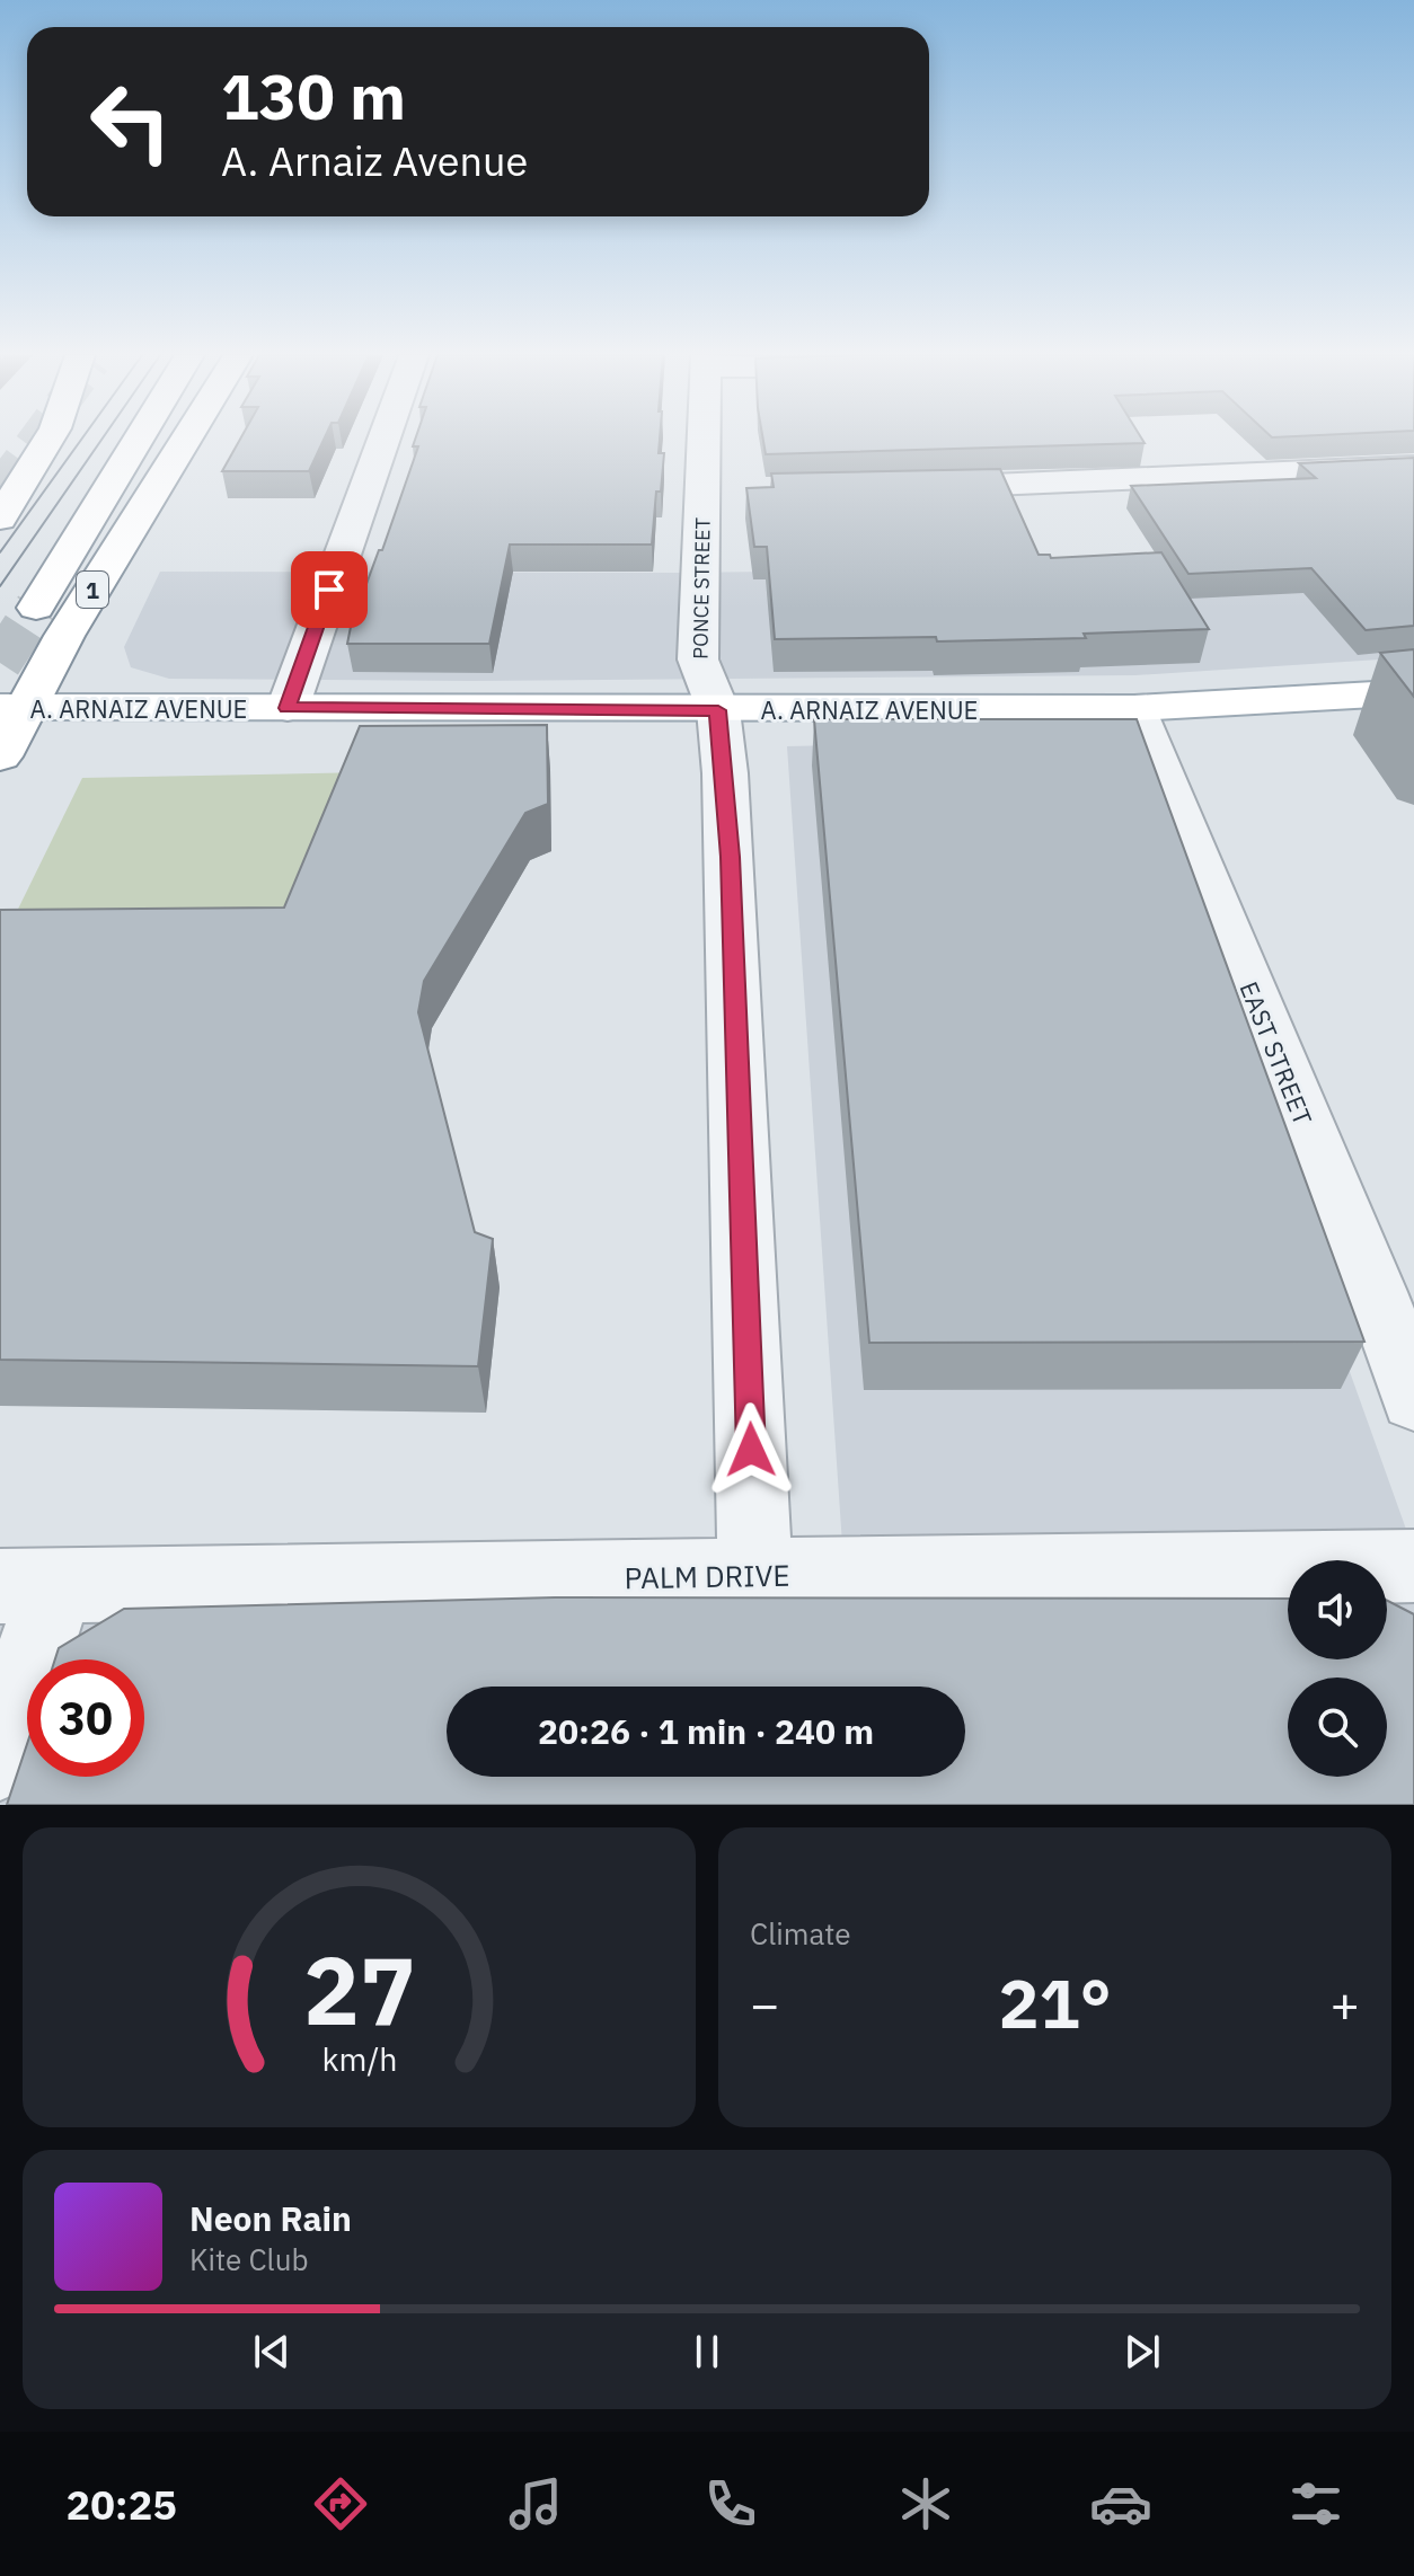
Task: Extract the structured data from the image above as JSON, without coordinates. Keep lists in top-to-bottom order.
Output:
{
  "streets": {
    "main road": ["1", "A. ARNAIZ AVENUE"],
    "street": ["PONCE STREET", "EAST STREET", "PALM DRIVE"]
  },
  "crossings": [
    ["PONCE STREET", "A. ARNAIZ AVENUE"],
    ["PONCE STREET", "PALM DRIVE"],
    ["1", "A. ARNAIZ AVENUE"],
    ["A. ARNAIZ AVENUE", "EAST STREET"]
  ],
  "page": {
    "turn": ["130 m", "A. Arnaiz Avenue"],
    "limit": "30",
    "trip": "20:26 · 1 min · 240 m",
    "tile": "Climate",
    "heat": ["−", "21°", "+"],
    "song": ["Neon Rain", "Kite Club"],
    "tabs": "20:25",
    "gauge": ["27", "km/h"]
  }
}
